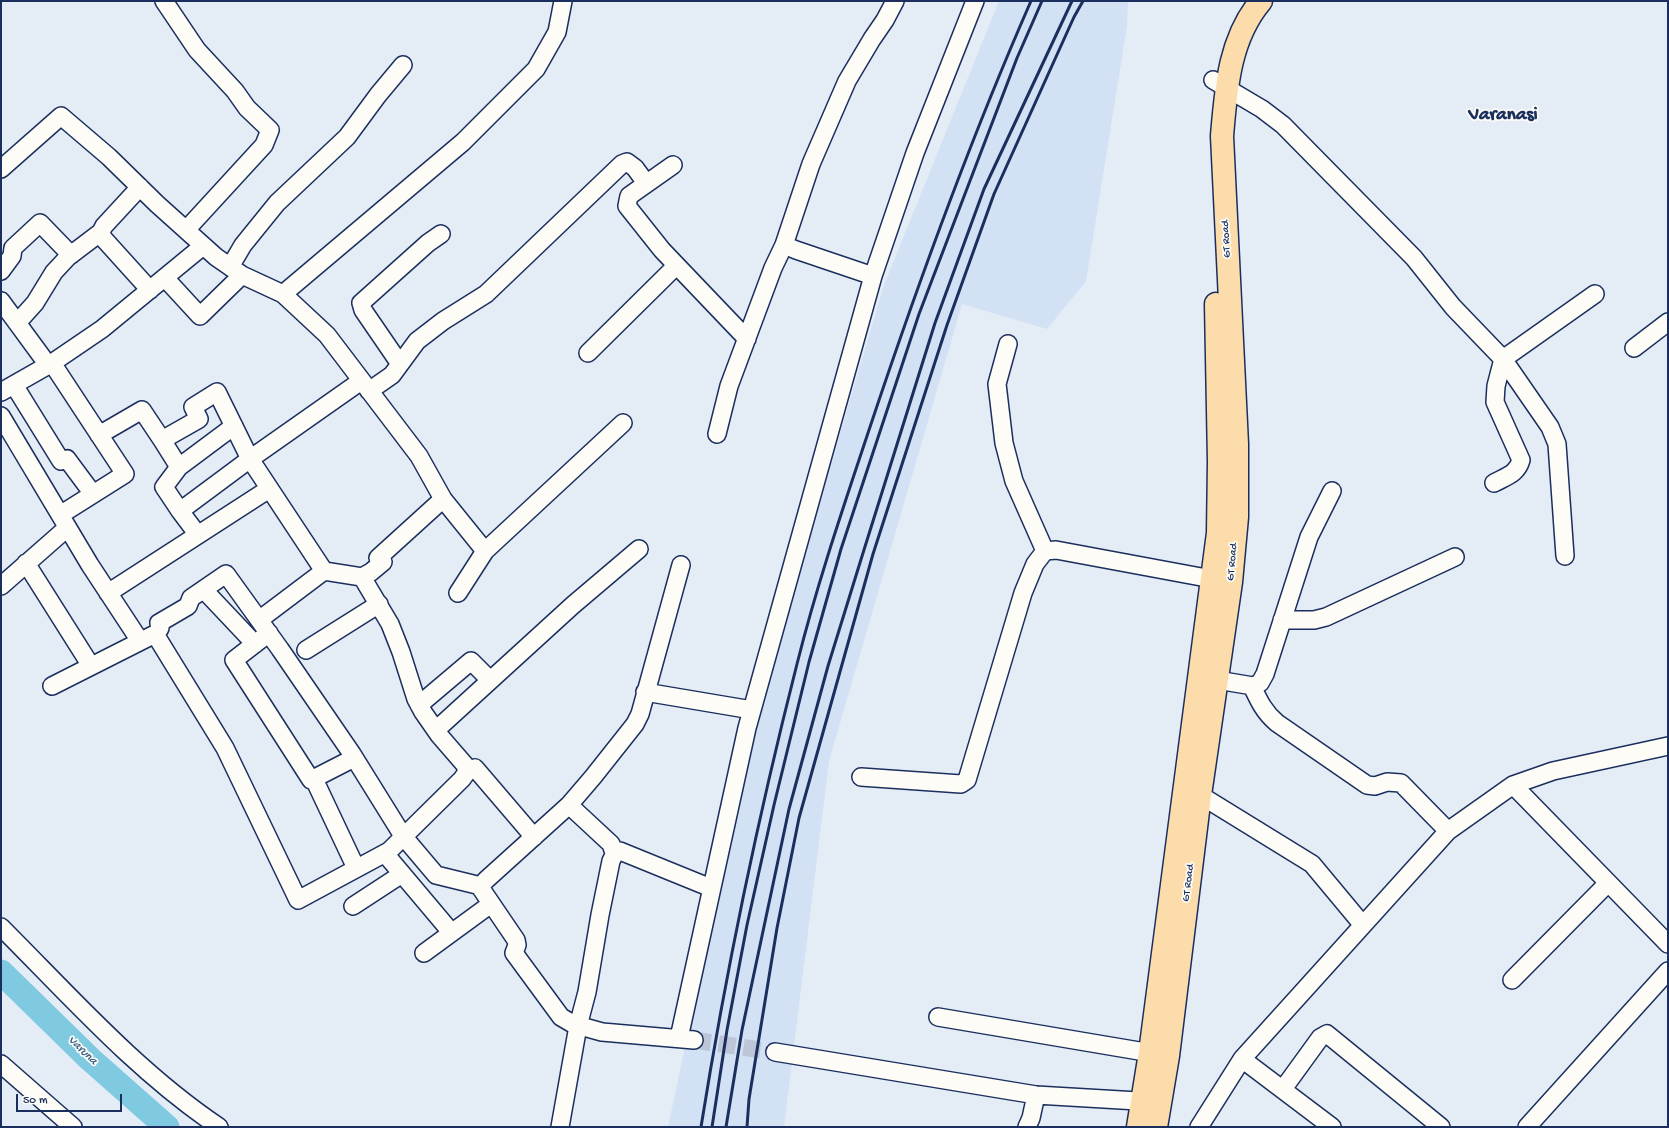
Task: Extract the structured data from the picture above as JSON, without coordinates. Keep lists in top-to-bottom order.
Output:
{
  "streets": {
    "highway": ["GT Road"]
  },
  "districts": ["Varanasi"],
  "water": ["Varuna"],
  "scale_bar": "50 m"
}
